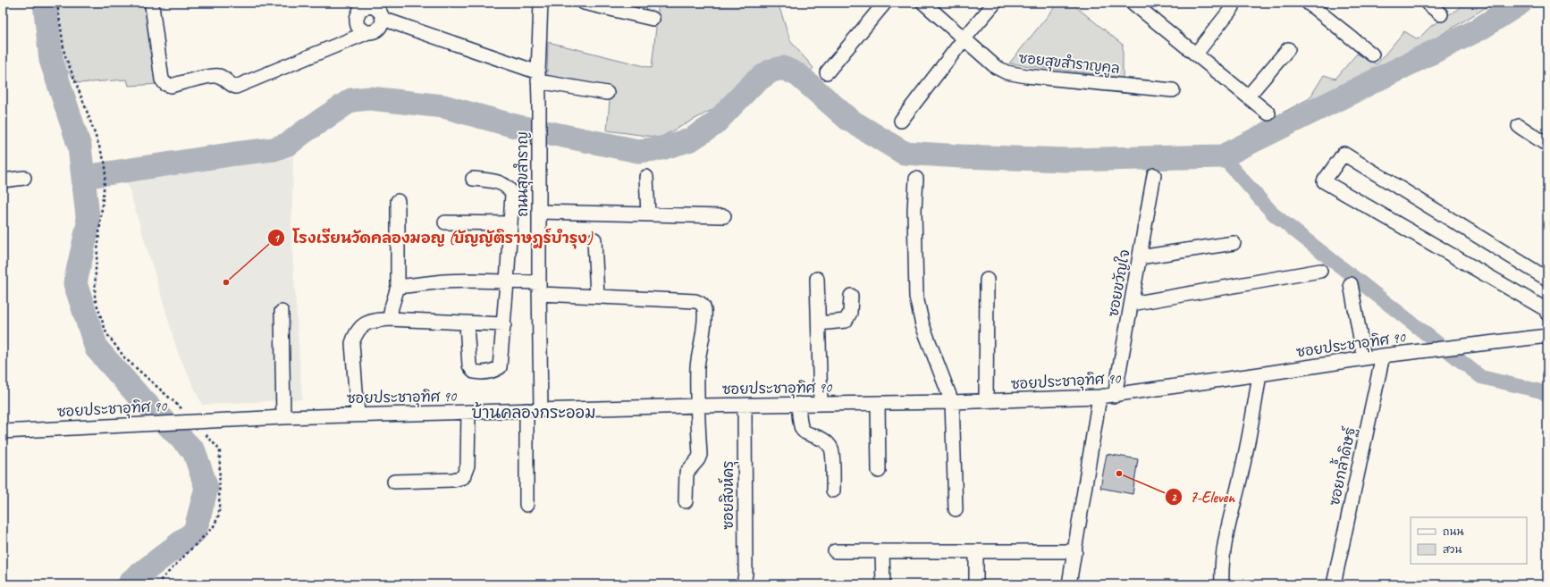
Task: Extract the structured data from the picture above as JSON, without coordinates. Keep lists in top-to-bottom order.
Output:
{
  "streets": {
    "street": [
      "ซอยสุขสำราญคูล",
      "ถนนสุขสำราญ",
      "ซอยขวัญใจ",
      "ซอยประชาอุทิศ 90",
      "ซอยกล้ำดิษฐ์",
      "ซอยสิงห์ครุ"
    ]
  },
  "crossings": [
    ["ถนนสุขสำราญ", "ซอยประชาอุทิศ 90"],
    ["ซอยขวัญใจ", "ซอยประชาอุทิศ 90"],
    ["ซอยประชาอุทิศ 90", "ซอยกล้ำดิษฐ์"],
    ["ซอยประชาอุทิศ 90", "ซอยสิงห์ครุ"]
  ],
  "districts": ["บ้านคลองกระออม"],
  "places": ["โรงเรียนวัดคลองมอญ (บัญญัติราษฎร์บำรุง)", "7-Eleven"],
  "legend": ["ถนน", "สวน"]
}
